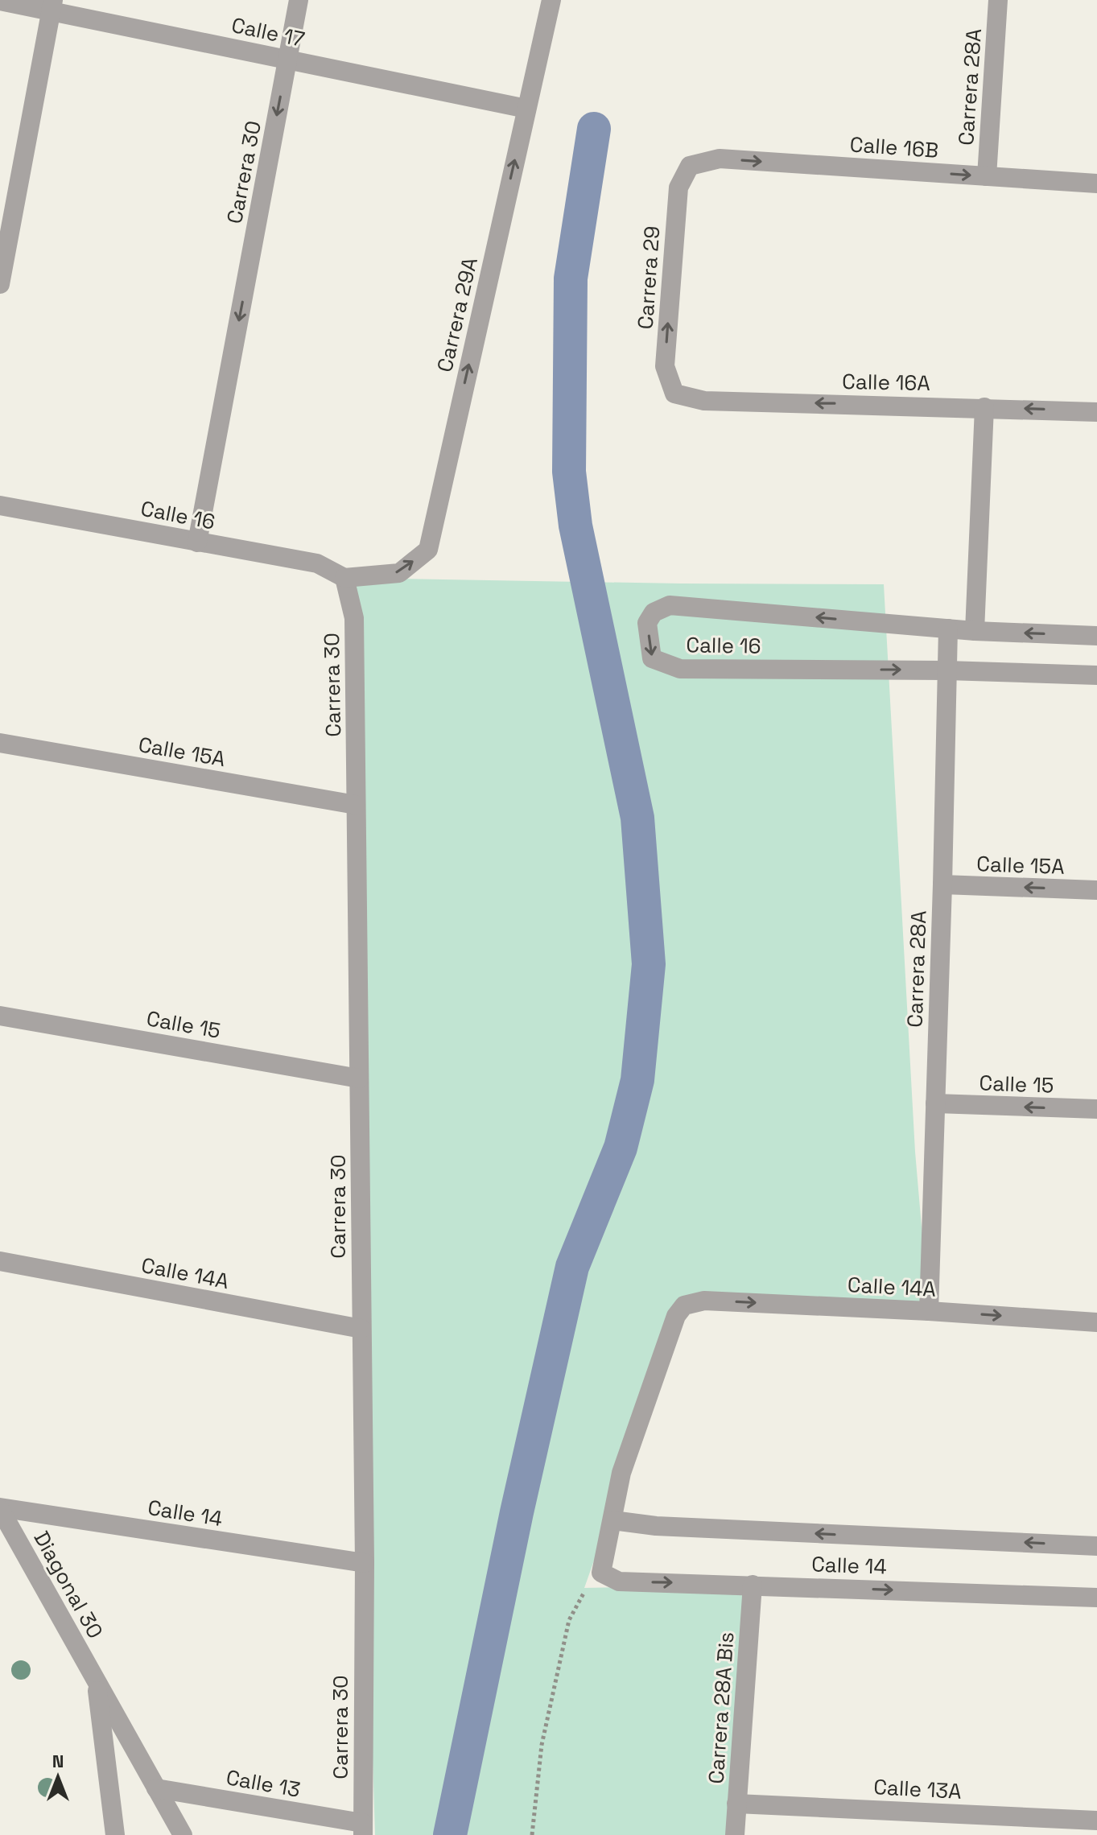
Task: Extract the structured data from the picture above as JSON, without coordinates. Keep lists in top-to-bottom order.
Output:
{
  "streets": {
    "street": [
      "Calle 17",
      "Carrera 28A",
      "Calle 16B",
      "Carrera 30",
      "Carrera 29",
      "Carrera 29A",
      "Calle 16A",
      "Calle 16",
      "Calle 15A",
      "Calle 15",
      "Calle 14A",
      "Calle 14",
      "Diagonal 30",
      "Carrera 28A Bis",
      "Calle 13",
      "Calle 13A"
    ]
  },
  "crossings": [
    ["Calle 17", "Carrera 30"],
    ["Calle 17", "Carrera 29A"],
    ["Carrera 28A", "Calle 16B"],
    ["Carrera 28A", "Calle 16"],
    ["Carrera 28A", "Calle 15A"],
    ["Carrera 28A", "Calle 15"],
    ["Carrera 28A", "Calle 14A"],
    ["Calle 16B", "Carrera 29"],
    ["Carrera 30", "Carrera 29A"],
    ["Carrera 30", "Calle 16"],
    ["Carrera 30", "Calle 15A"],
    ["Carrera 30", "Calle 15"],
    ["Carrera 30", "Calle 14A"],
    ["Carrera 30", "Calle 14"],
    ["Carrera 30", "Calle 13"],
    ["Carrera 29", "Calle 16A"],
    ["Carrera 29A", "Calle 16"],
    ["Calle 14A", "Calle 14"],
    ["Calle 14", "Diagonal 30"],
    ["Calle 14", "Carrera 28A Bis"],
    ["Diagonal 30", "Calle 13"],
    ["Carrera 28A Bis", "Calle 13A"]
  ],
  "one_way": [
    "Calle 16B",
    "Carrera 29",
    "Carrera 29A",
    "Calle 16A",
    "Calle 14A"
  ],
  "north": "top"
}
